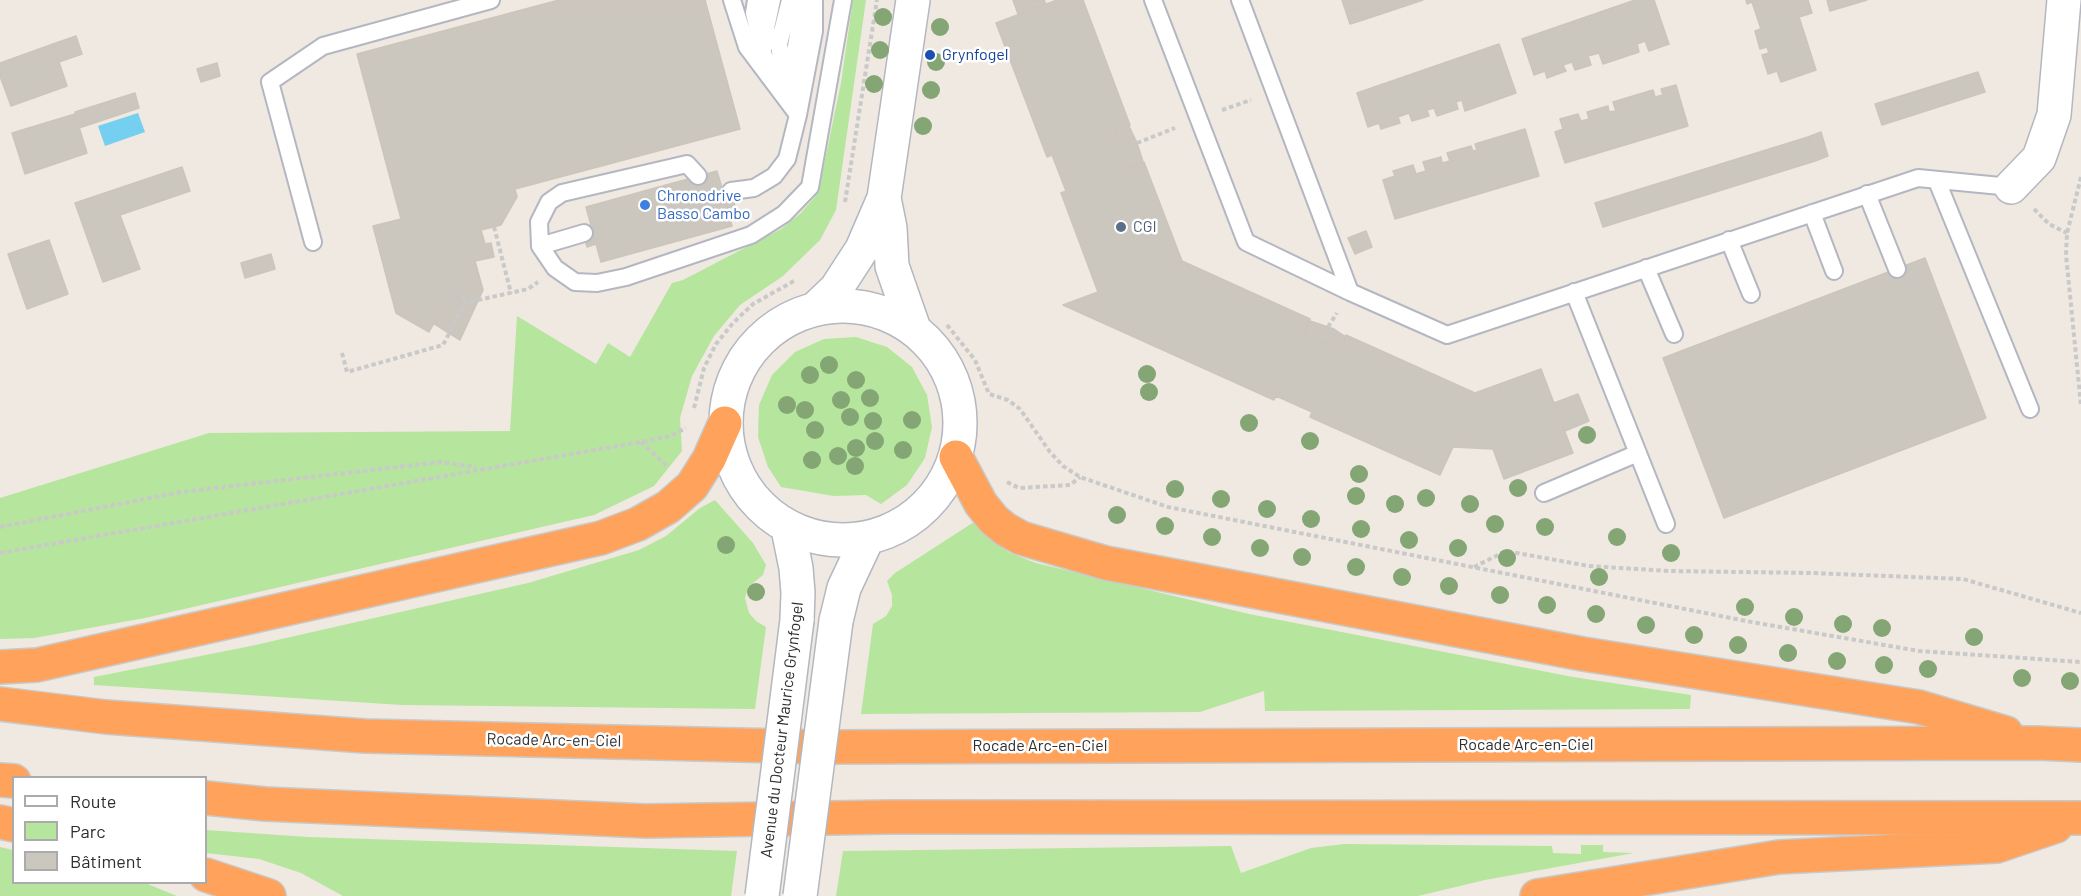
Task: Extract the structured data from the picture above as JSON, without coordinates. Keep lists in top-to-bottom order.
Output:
{
  "streets": {
    "highway": ["Rocade Arc-en-Ciel"],
    "main road": ["Avenue du Docteur Maurice Grynfogel"]
  },
  "places": ["Grynfogel", "Chronodrive Basso Cambo", "CGI"],
  "legend": ["Route", "Parc", "Bâtiment"]
}
